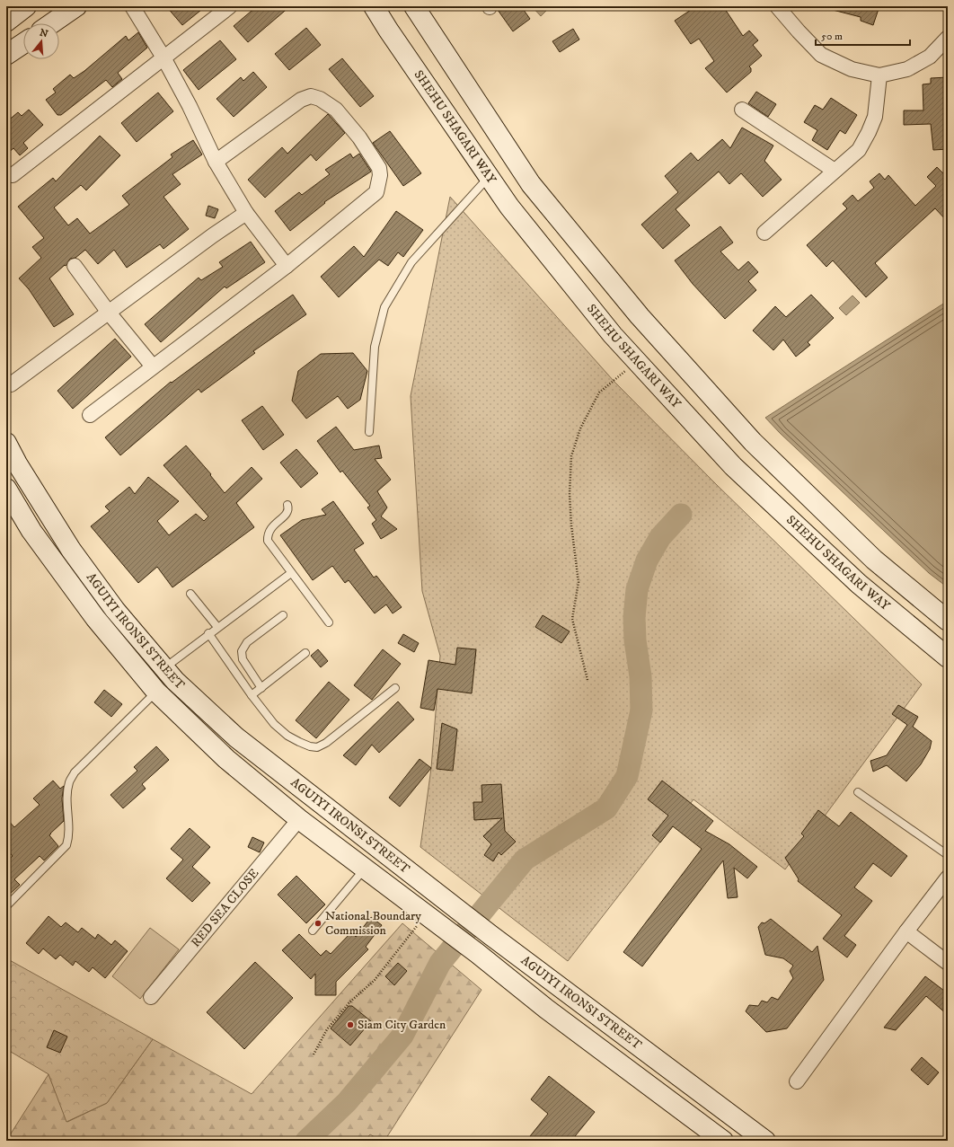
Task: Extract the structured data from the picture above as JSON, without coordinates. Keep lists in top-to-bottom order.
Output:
{
  "streets": {
    "main road": ["SHEHU SHAGARI WAY", "AGUIYI IRONSI STREET"],
    "street": ["RED SEA CLOSE"]
  },
  "crossings": [
    ["AGUIYI IRONSI STREET", "RED SEA CLOSE"]
  ],
  "places": ["National Boundary Commission", "Siam City Garden"],
  "scale_bar": "50 m",
  "north": "top"
}
